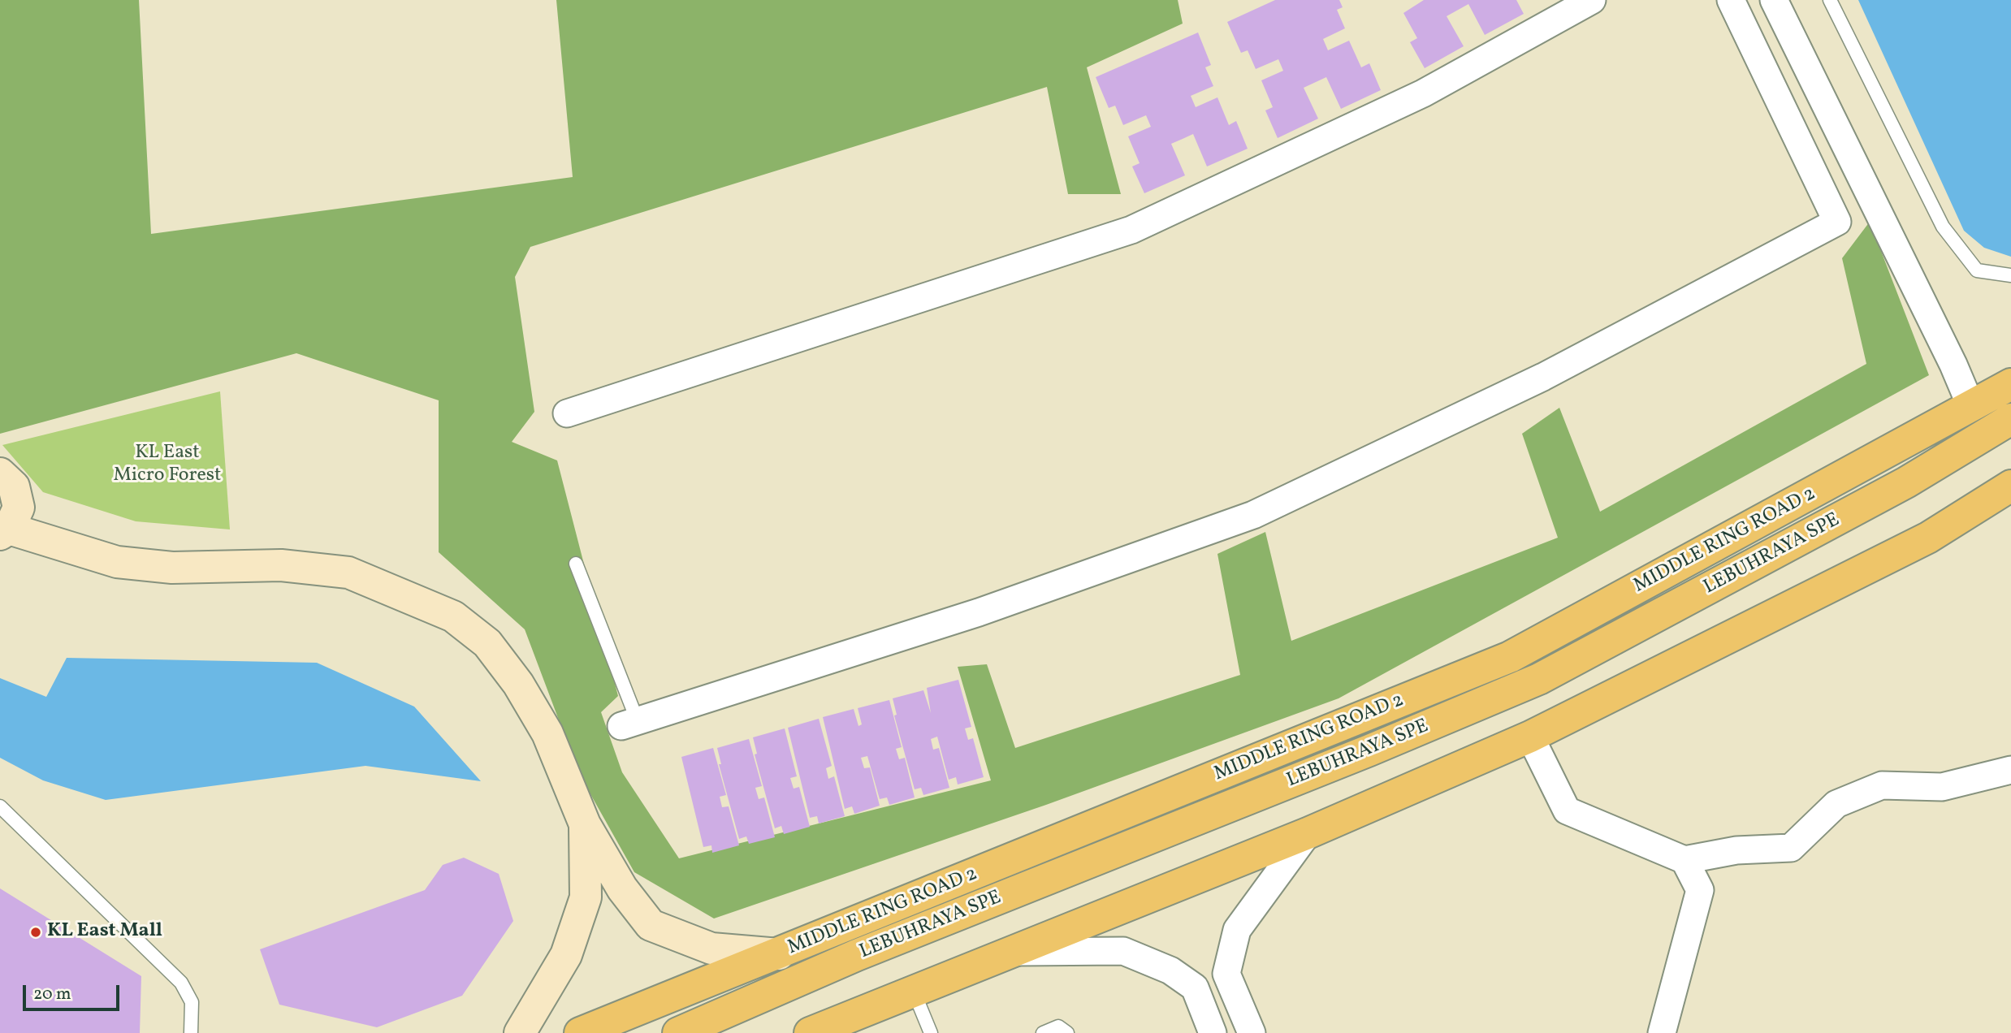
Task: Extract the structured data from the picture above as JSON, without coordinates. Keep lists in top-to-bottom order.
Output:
{
  "streets": {
    "highway": ["MIDDLE RING ROAD 2", "LEBUHRAYA SPE"]
  },
  "parks": ["KL East Micro Forest"],
  "places": ["KL East Mall"],
  "scale_bar": "20 m"
}
